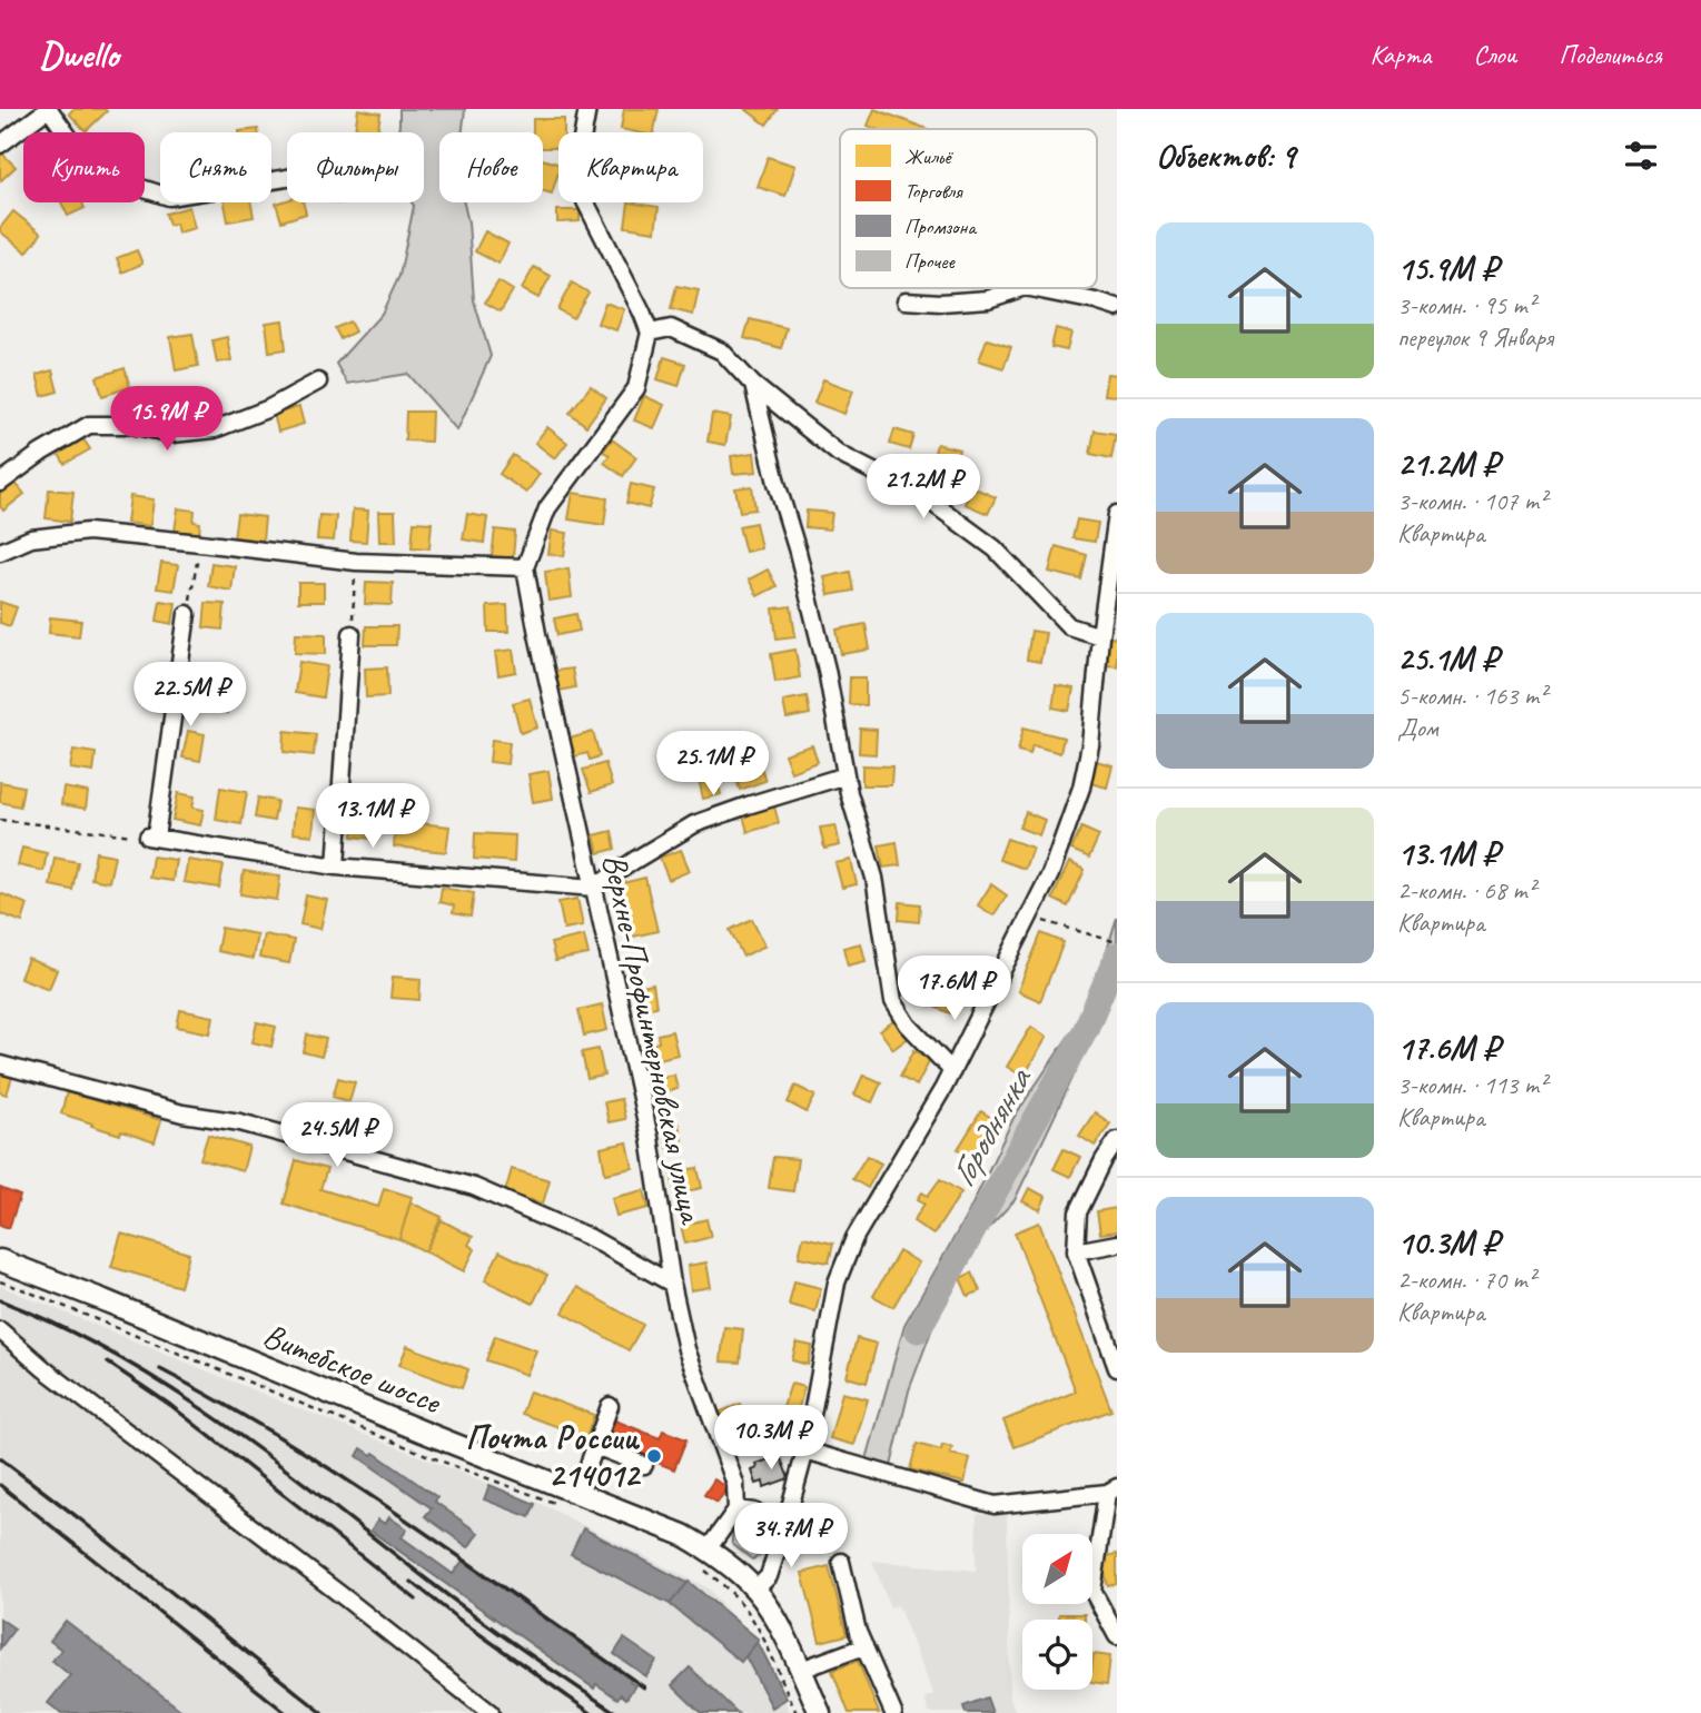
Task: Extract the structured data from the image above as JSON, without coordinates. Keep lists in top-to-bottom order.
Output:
{
  "streets": {
    "main road": ["Витебское шоссе"],
    "street": ["Верхне-Профинтерновская улица"]
  },
  "water": ["Городнянка"],
  "places": ["Почта России 214012"],
  "legend": [
    "Жильё",
    "Торговля",
    "Промзона",
    "Прочее"
  ],
  "north": "top right",
  "page": {
    "header": "Dwello",
    "nav": ["Карта", "Слои", "Поделиться"],
    "heading": "Объектов: 9",
    "chip": [
      "Купить",
      "Снять",
      "Фильтры",
      "Новое",
      "Квартира"
    ],
    "list": [
      {
        "name": "15.9M ₽",
        "note": "3-комн. · 95 m² · переулок 9 Января"
      },
      {
        "name": "21.2M ₽",
        "note": "3-комн. · 107 m² · Квартира"
      },
      {
        "name": "25.1M ₽",
        "note": "5-комн. · 163 m² · Дом"
      },
      {
        "name": "13.1M ₽",
        "note": "2-комн. · 68 m² · Квартира"
      },
      {
        "name": "17.6M ₽",
        "note": "3-комн. · 113 m² · Квартира"
      },
      {
        "name": "10.3M ₽",
        "note": "2-комн. · 70 m² · Квартира"
      }
    ],
    "price": [
      "15.9M ₽",
      "21.2M ₽",
      "22.5M ₽",
      "25.1M ₽",
      "13.1M ₽",
      "17.6M ₽",
      "24.5M ₽",
      "10.3M ₽",
      "34.7M ₽"
    ]
  }
}
